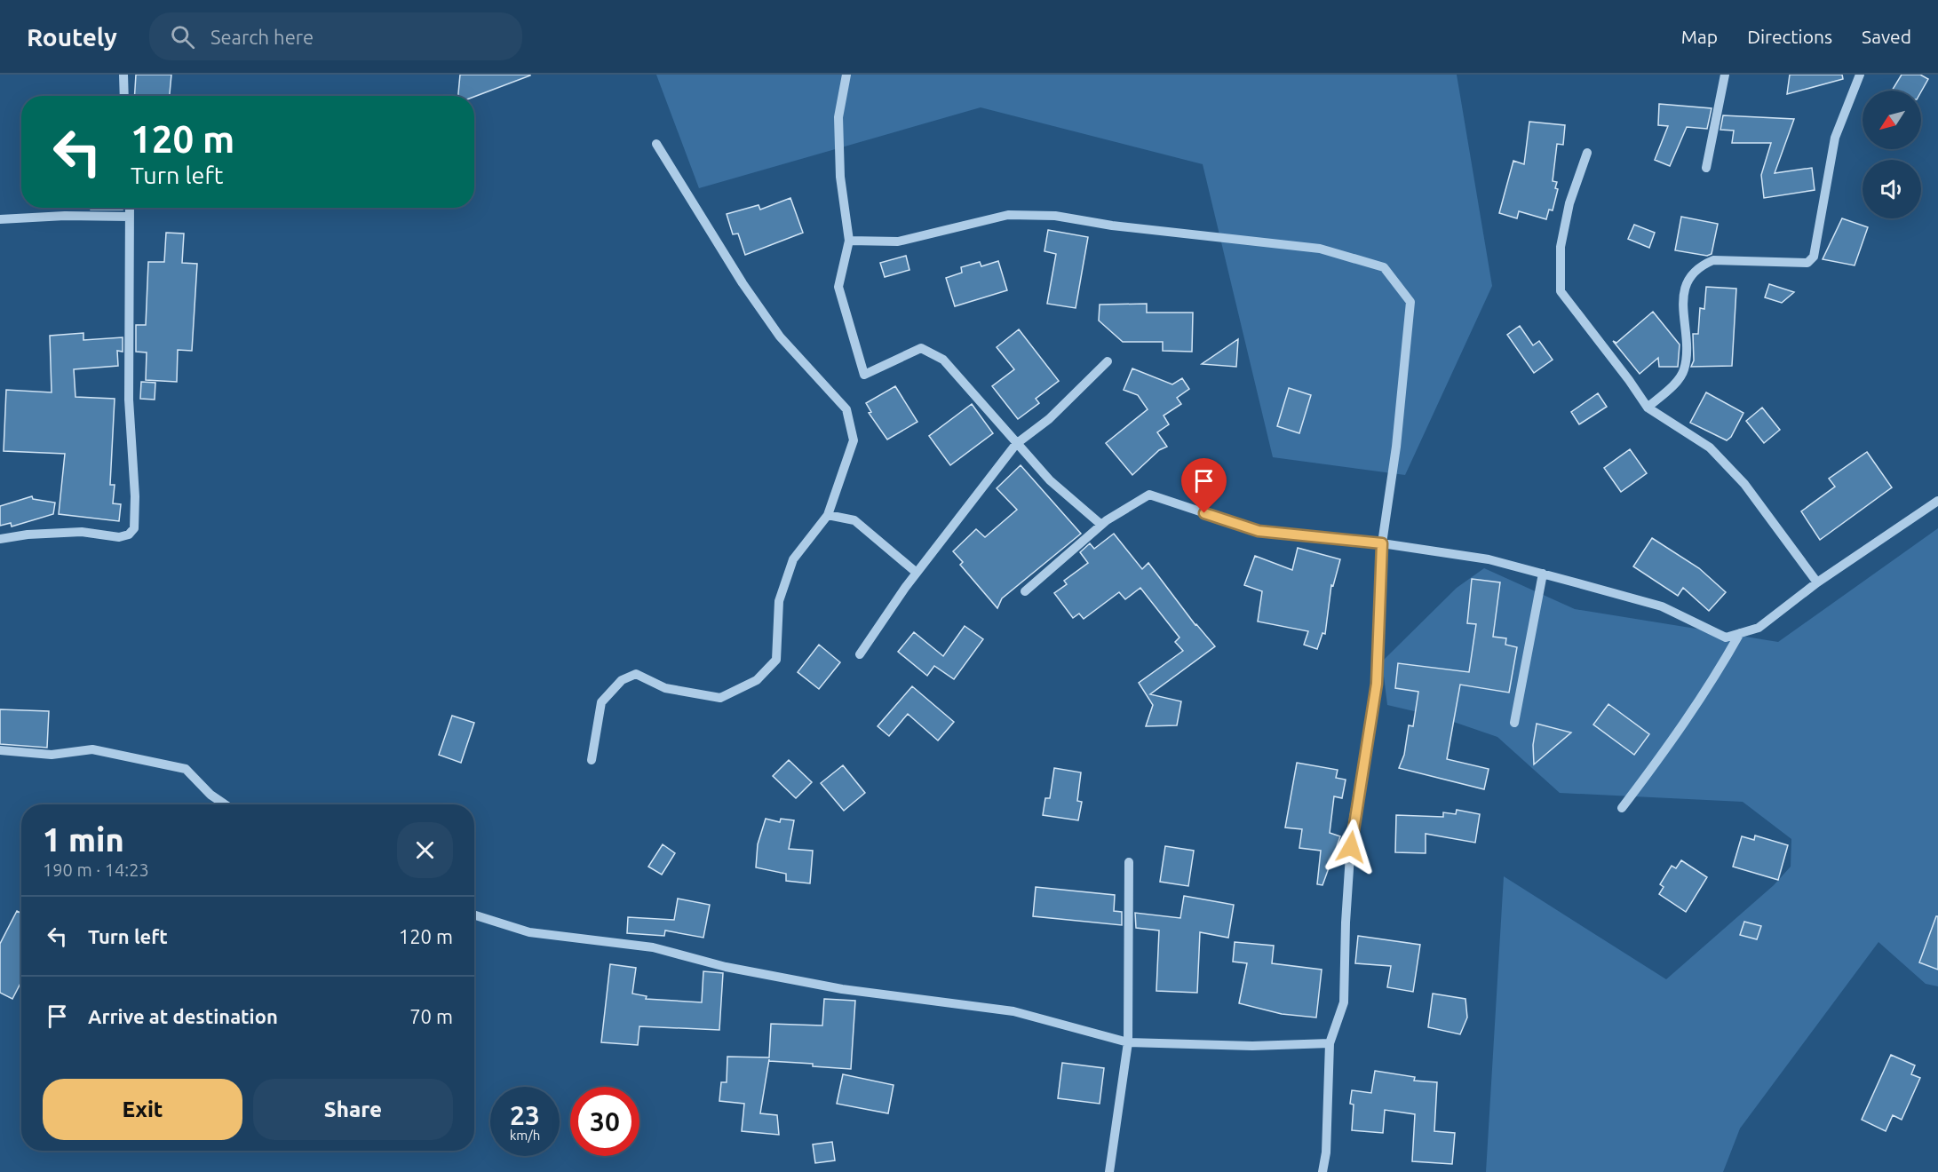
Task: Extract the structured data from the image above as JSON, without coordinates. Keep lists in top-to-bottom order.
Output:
{
  "north": "bottom left",
  "page": {
    "header": "Routely",
    "search": "Search here",
    "nav": ["Map", "Directions", "Saved"],
    "turn": ["120 m", "Turn left"],
    "heading": ["1 min", "190 m · 14:23"],
    "list": [
      {
        "name": "Turn left",
        "value": "120 m"
      },
      {
        "name": "Arrive at destination",
        "value": "70 m"
      }
    ],
    "buttons": ["Exit", "Share"],
    "speed": "23 km/h",
    "limit": "30"
  }
}
